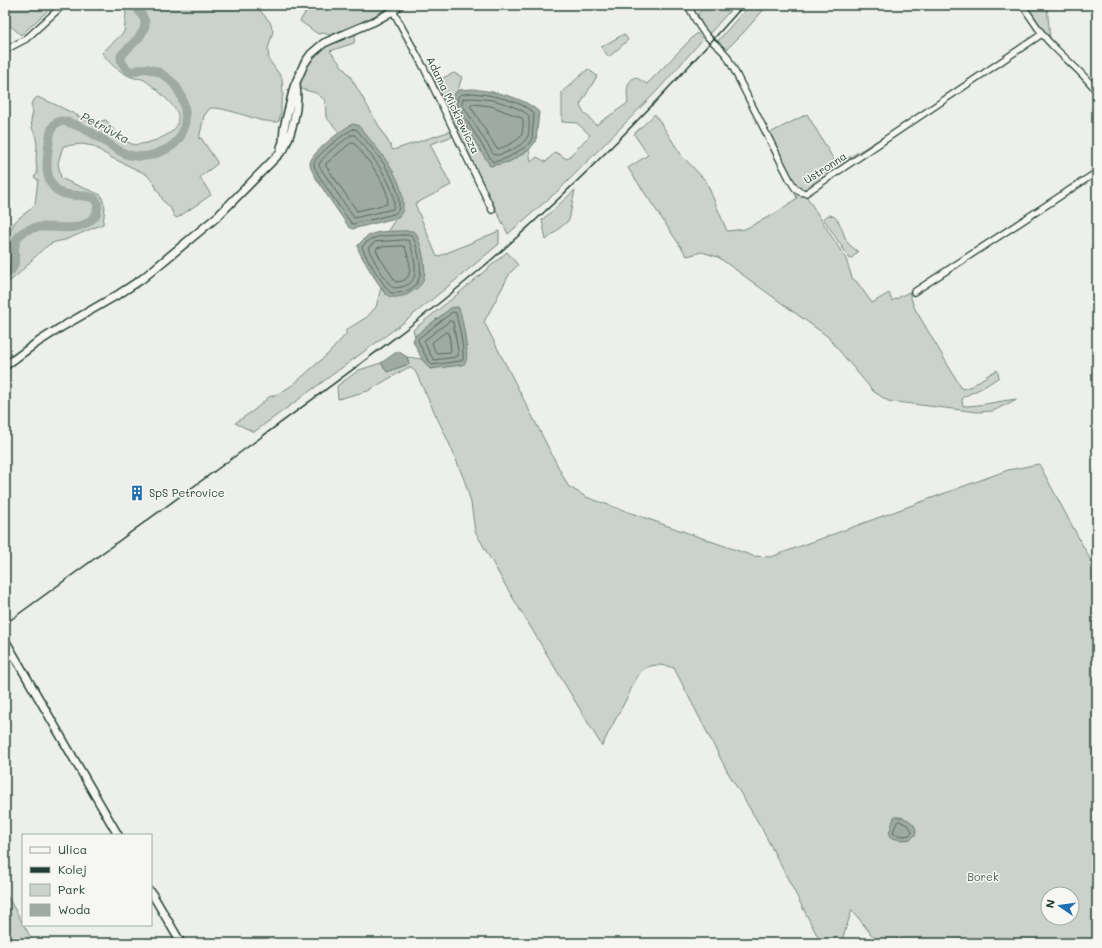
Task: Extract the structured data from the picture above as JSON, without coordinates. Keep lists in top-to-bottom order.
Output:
{
  "streets": {
    "street": ["Adama Mickiewicza", "Ustronna"]
  },
  "water": ["Petrůvka"],
  "parks": ["Borek"],
  "places": {
    "building": ["SpS Petrovice"]
  },
  "legend": [
    "Ulica",
    "Kolej",
    "Park",
    "Woda"
  ],
  "north": "left"
}
